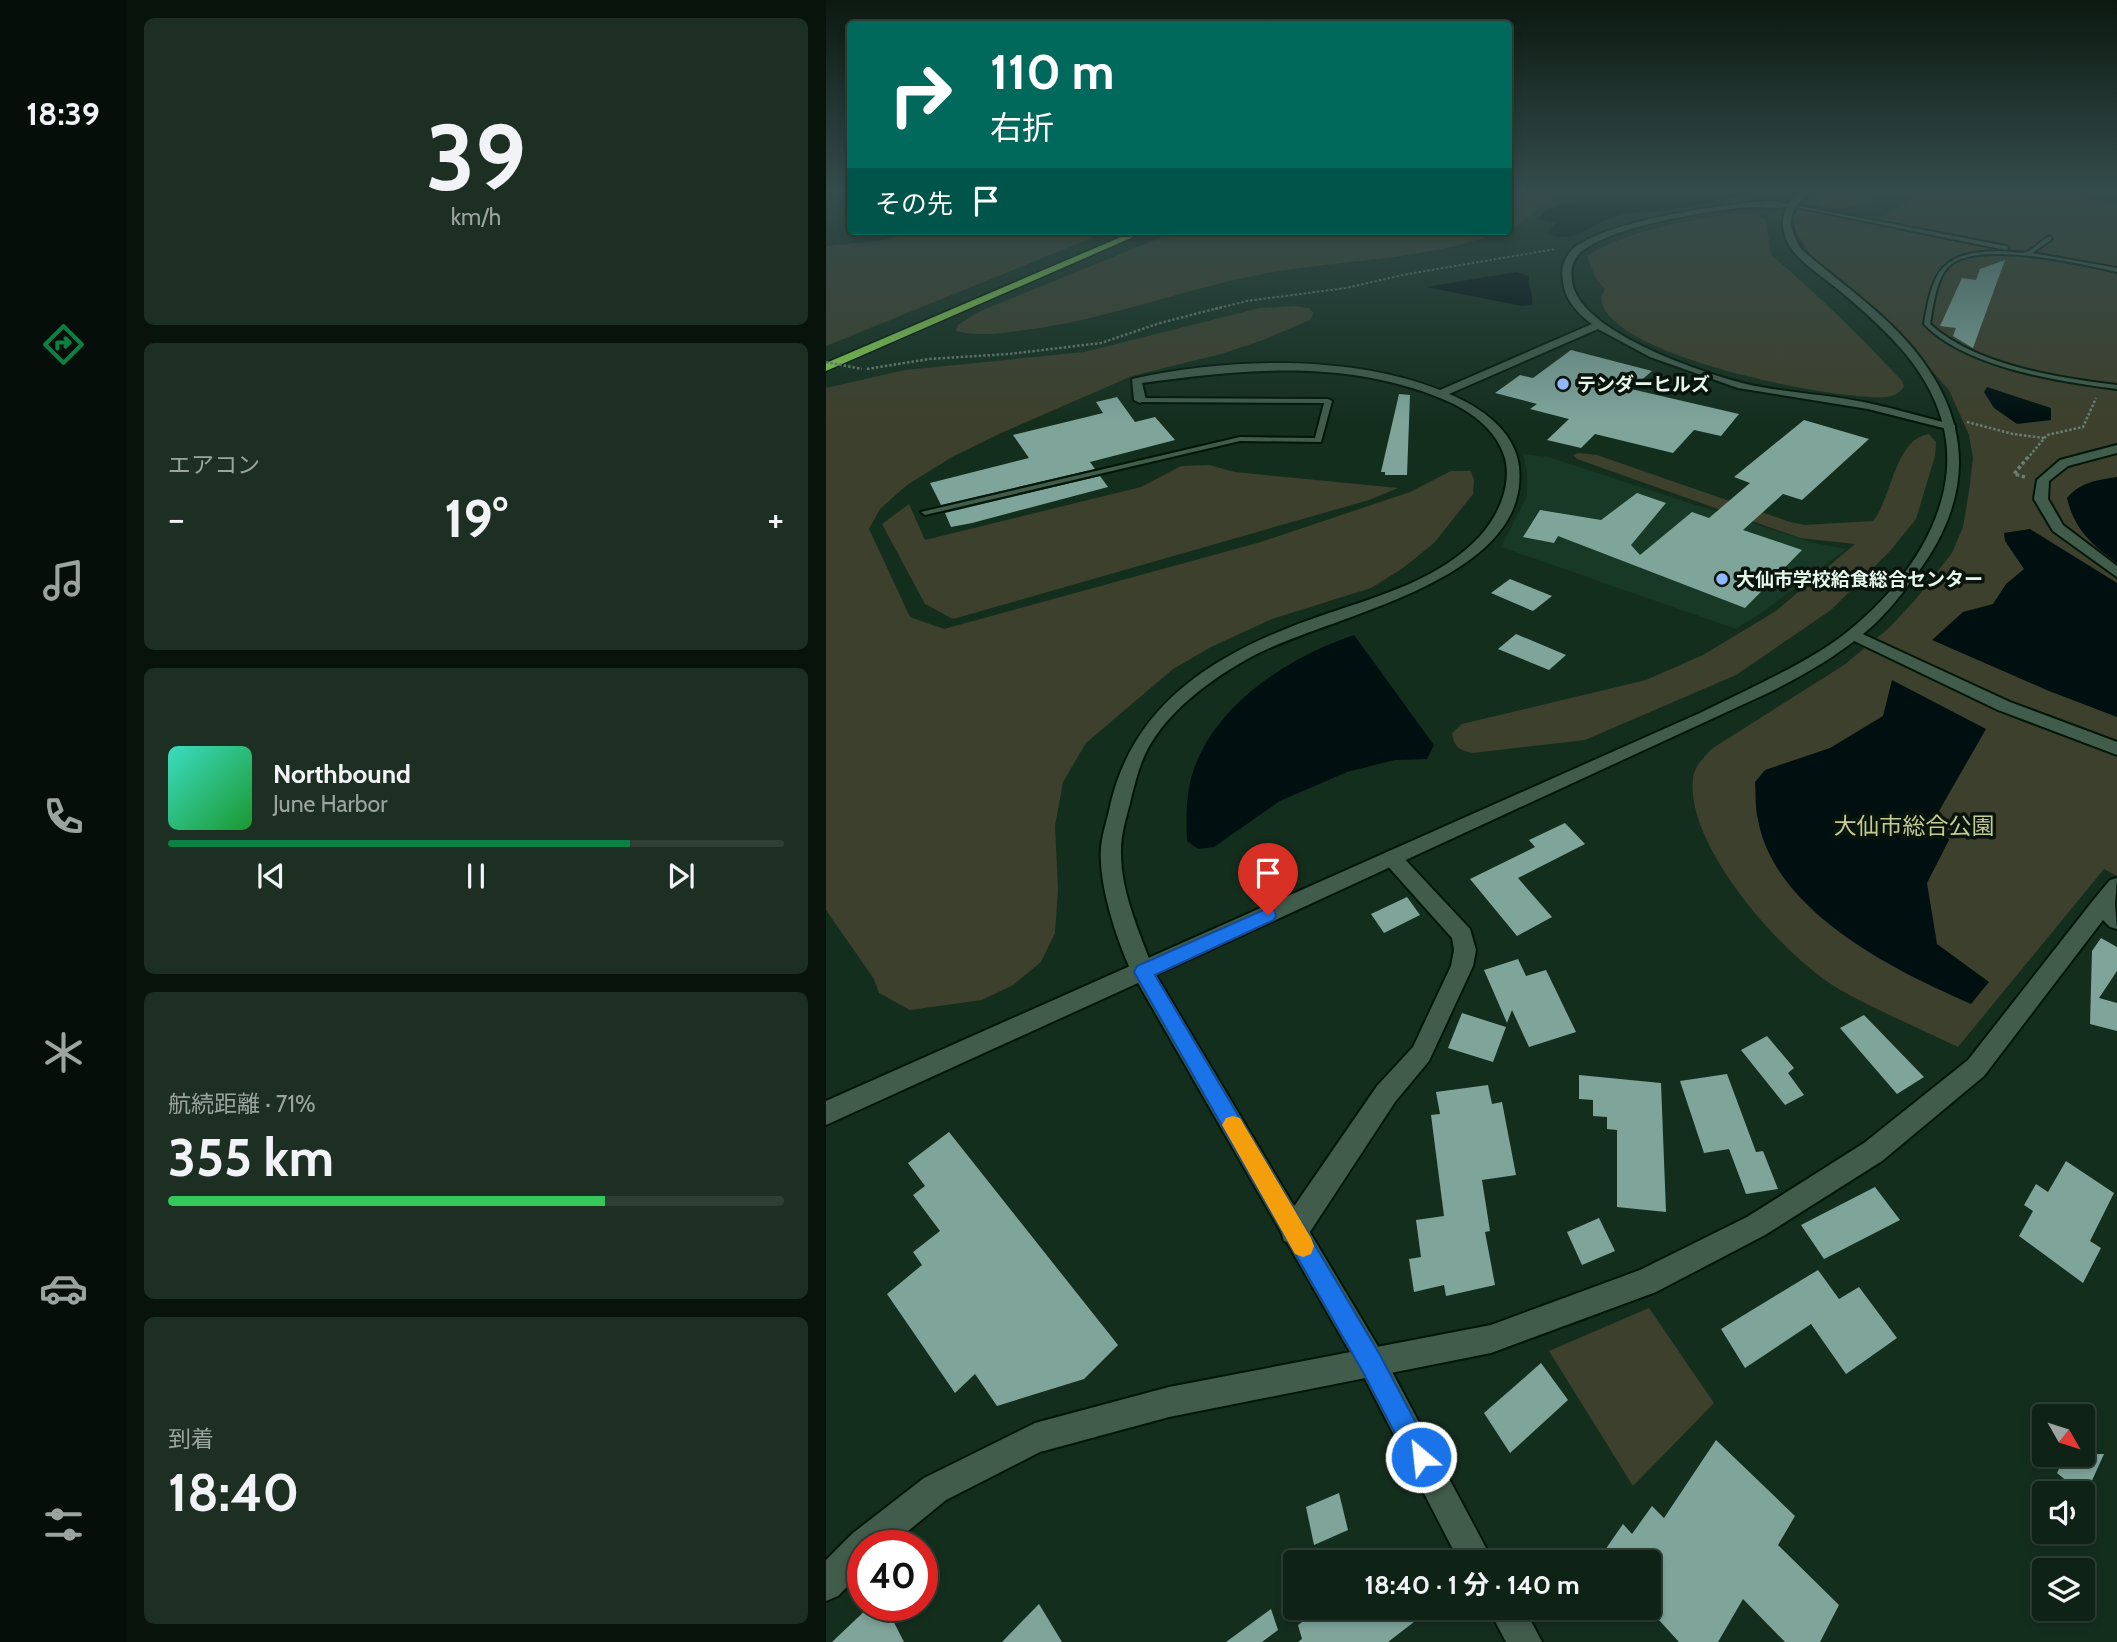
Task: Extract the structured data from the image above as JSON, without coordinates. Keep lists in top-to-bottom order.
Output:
{
  "parks": ["大仙市総合公園"],
  "places": ["テンダーヒルズ", "大仙市学校給食総合センター"],
  "north": "bottom right",
  "page": {
    "tabs": "18:39",
    "tile": [
      ["39", "km/h"],
      "エアコン",
      ["航続距離 · 71%", "355 km"],
      ["到着", "18:40"]
    ],
    "turn": ["110 m", "右折"],
    "then": "その先",
    "heat": ["−", "19°", "+"],
    "song": ["Northbound", "June Harbor"],
    "limit": "40",
    "trip": "18:40 · 1 分 · 140 m"
  }
}
